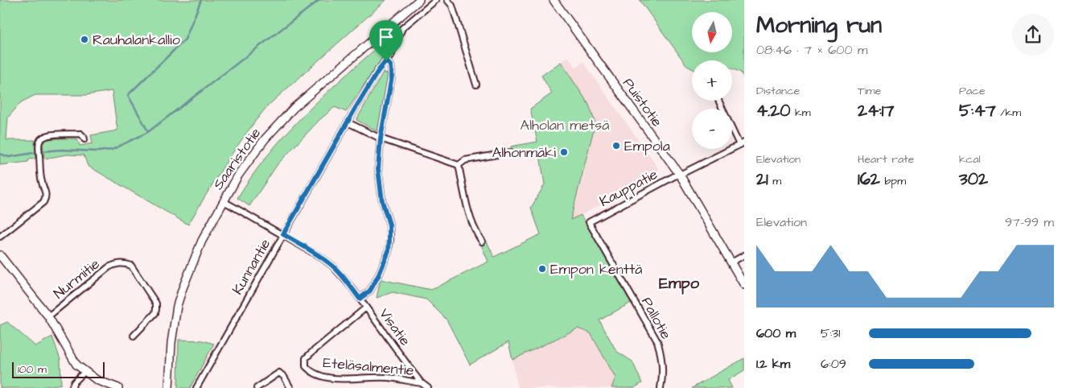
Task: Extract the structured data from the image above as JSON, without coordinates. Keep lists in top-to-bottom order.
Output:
{
  "streets": {
    "street": [
      "Puistotie",
      "Saaristotie",
      "Kauppatie",
      "Kunnantie",
      "Nurmitie",
      "Pallotie",
      "Visatie",
      "Eteläsalmentie"
    ]
  },
  "crossings": [
    ["Puistotie", "Kauppatie"],
    ["Saaristotie", "Visatie"],
    ["Kauppatie", "Pallotie"],
    ["Kunnantie", "Visatie"],
    ["Visatie", "Eteläsalmentie"]
  ],
  "districts": ["Empo"],
  "parks": ["Alholan metsä"],
  "places": [
    "Rauhalankallio",
    "Empola",
    "Alhonmäki",
    "Empon kenttä"
  ],
  "scale_bar": "100 m",
  "north": "bottom",
  "page": {
    "heading": ["Morning run", "08:46 · 7 × 600 m"],
    "map_buttons": ["+", "−"],
    "stats": [
      ["Distance", "4.20 km"],
      ["Time", "24:17"],
      ["Pace", "5:47 /km"],
      ["Elevation", "21 m"],
      ["Heart rate", "162 bpm"],
      ["kcal", "302"]
    ],
    "chart": ["Elevation", "97–99 m"],
    "list": [
      {
        "name": "600 m",
        "note": "5:31"
      },
      {
        "name": "1.2 km",
        "note": "6:09"
      }
    ],
    "scale": "100 m"
  }
}
